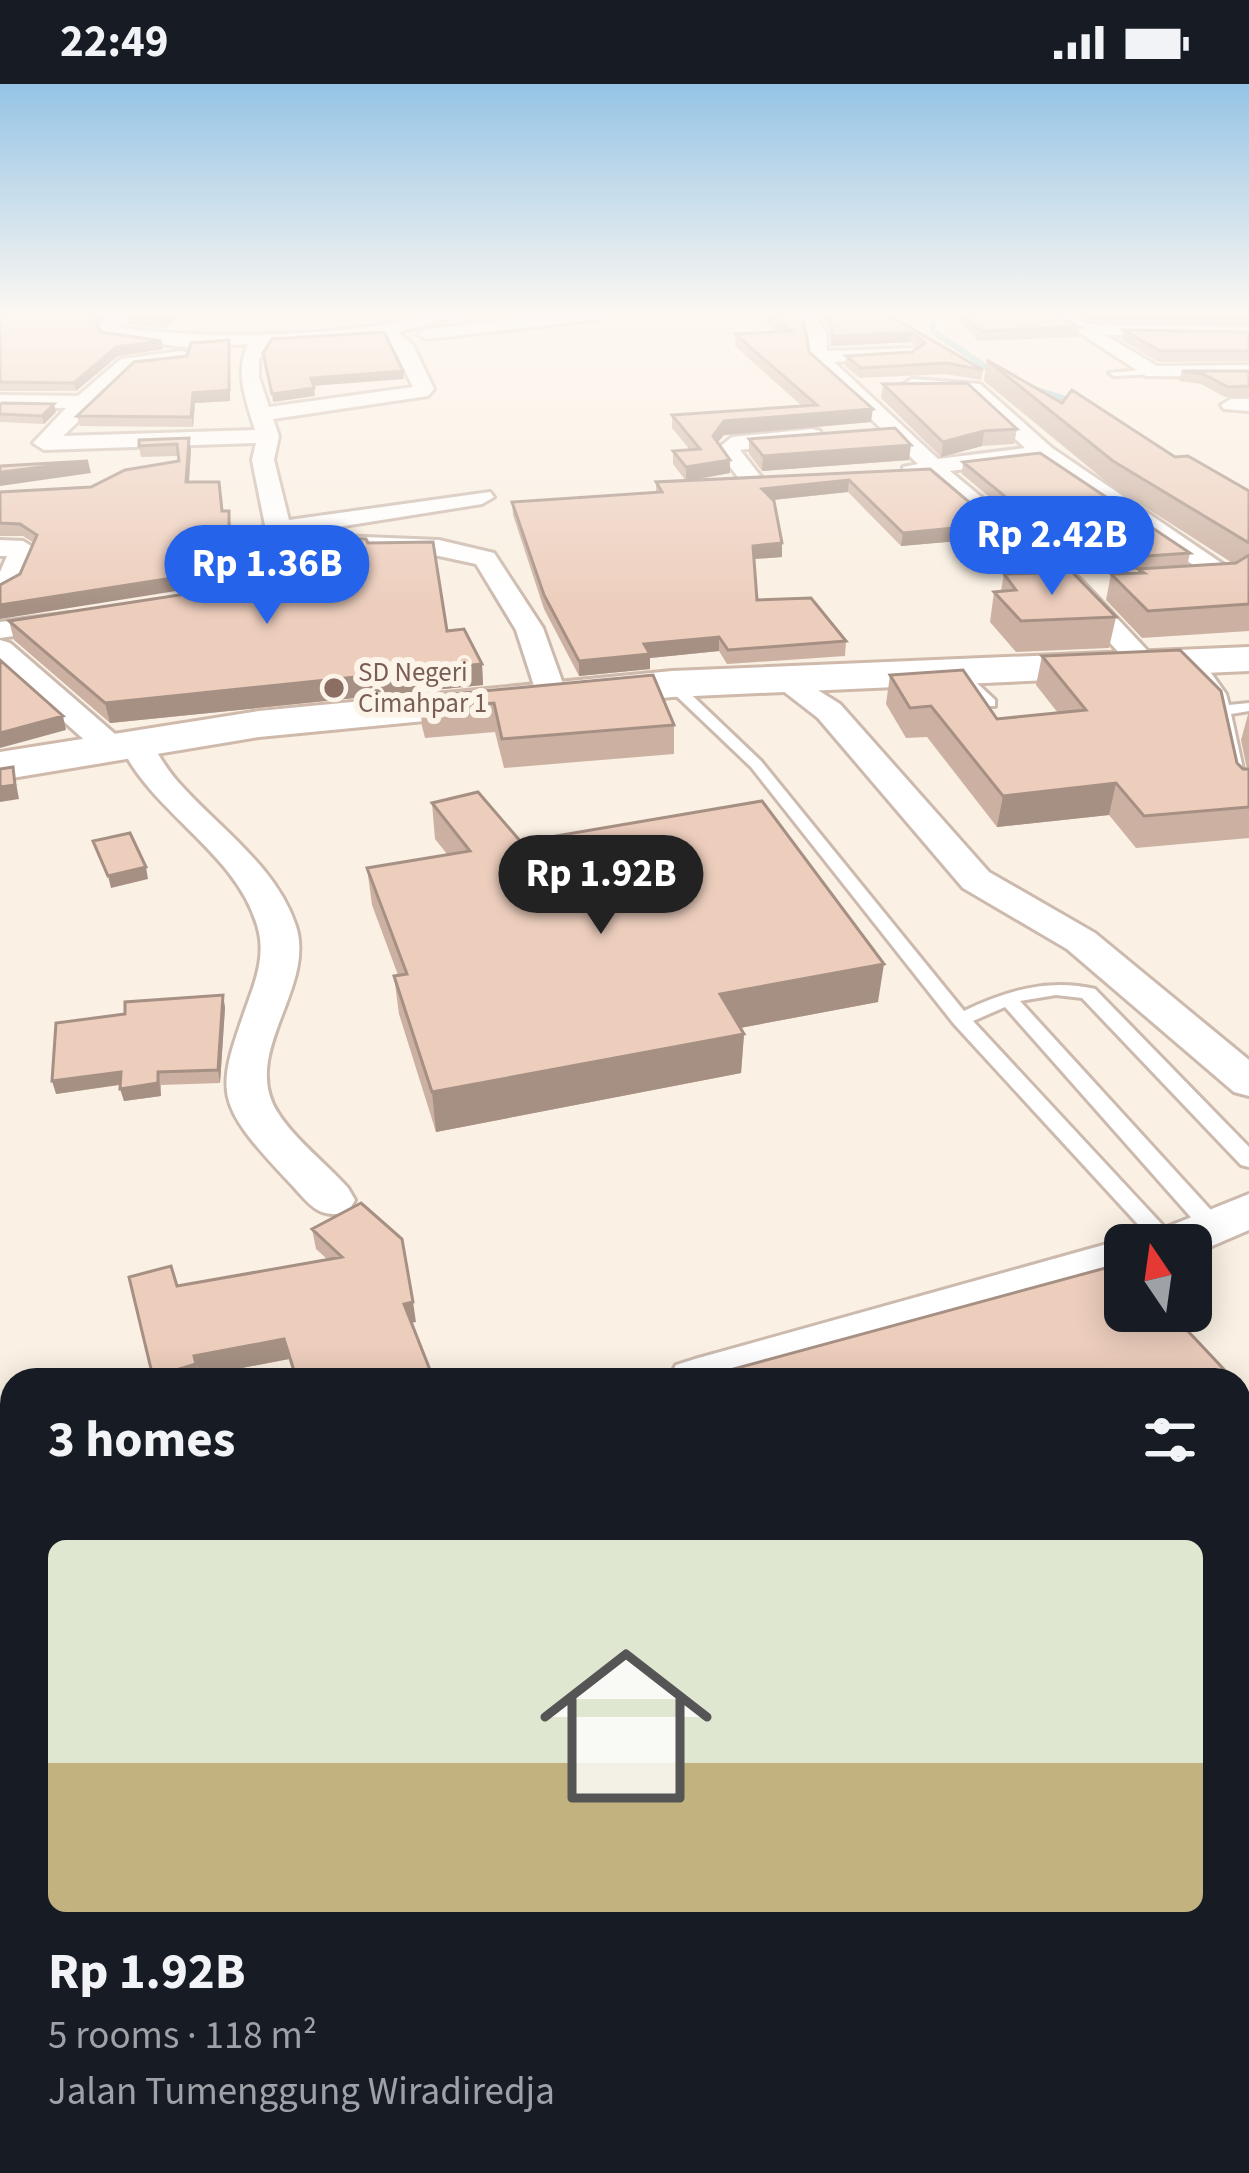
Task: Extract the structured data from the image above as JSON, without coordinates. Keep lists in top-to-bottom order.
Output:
{
  "places": ["SD Negeri Cimahpar 1"],
  "north": "top",
  "page": {
    "status": "22:49",
    "price": ["Rp 2.42B", "Rp 1.36B", "Rp 1.92B"],
    "heading": "3 homes",
    "list": [
      {
        "name": "Rp 1.92B",
        "note": "5 rooms · 118 m² · Jalan Tumenggung Wiradiredja"
      }
    ]
  }
}
